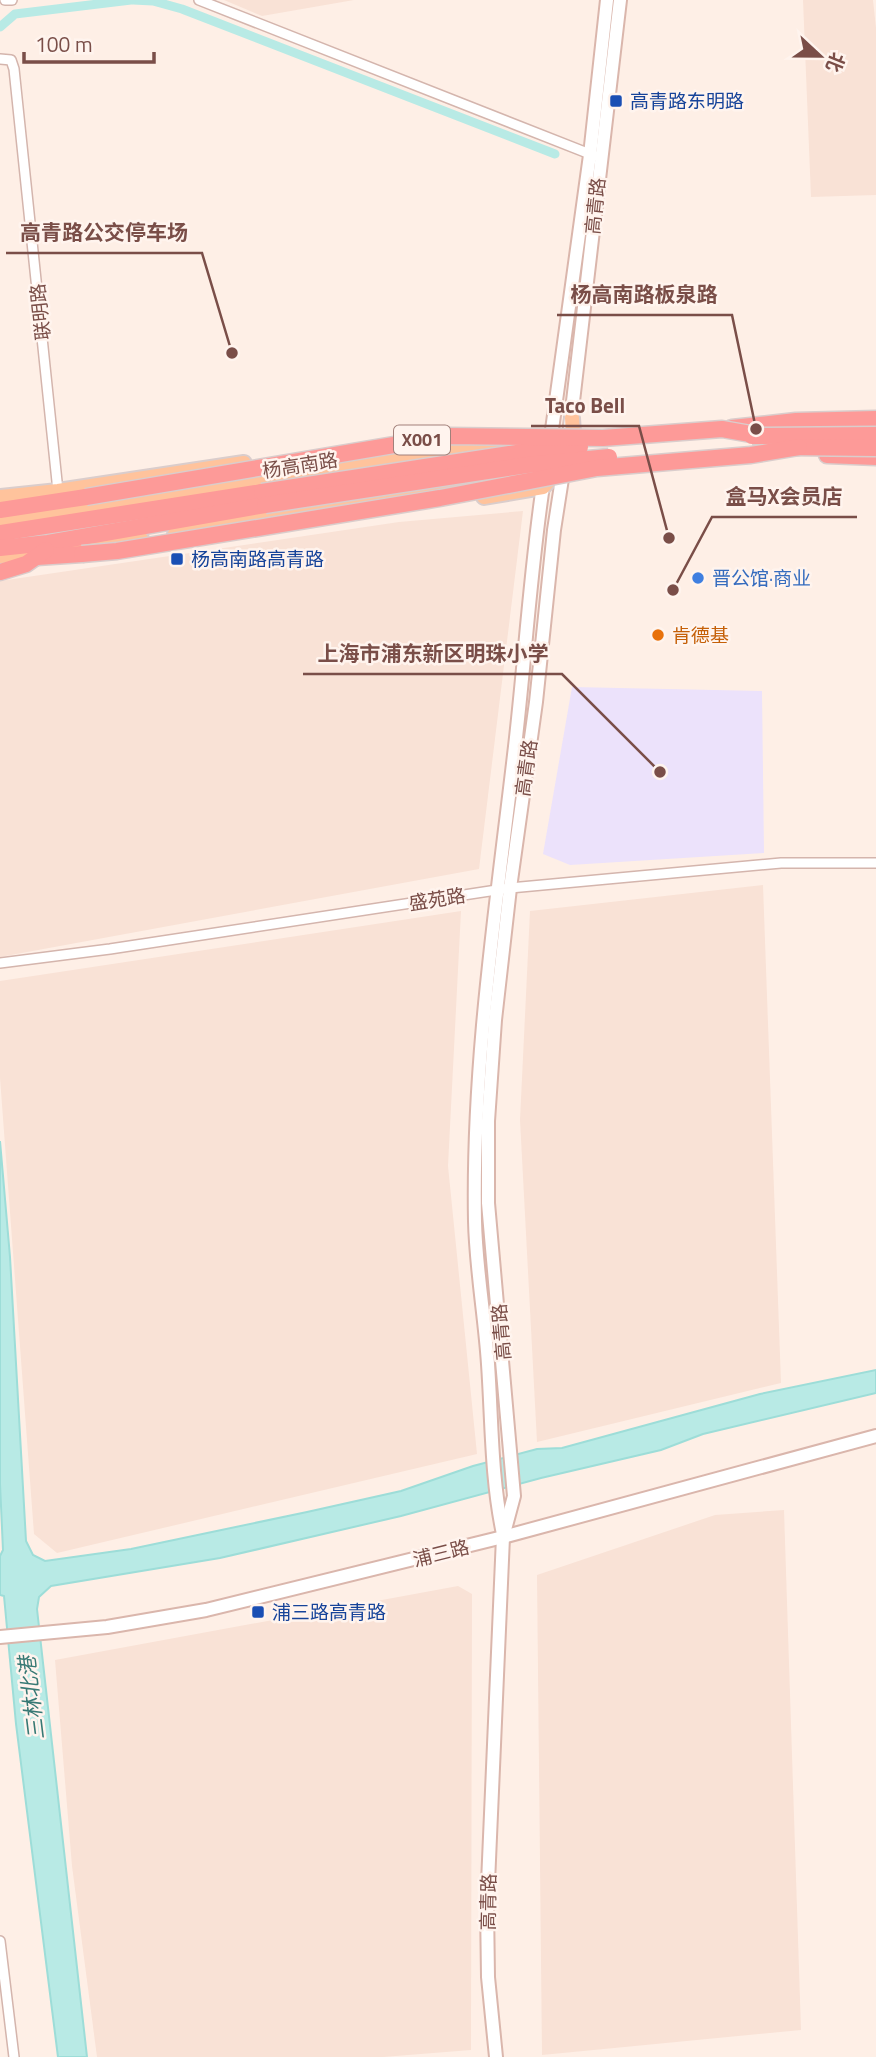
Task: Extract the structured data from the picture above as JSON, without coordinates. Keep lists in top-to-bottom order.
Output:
{
  "streets": {
    "highway": ["X001", "杨高南路"],
    "main road": ["高青路", "浦三路"],
    "street": ["联明路", "盛苑路"]
  },
  "crossings": [
    ["高青路", "杨高南路"],
    ["高青路", "盛苑路"],
    ["高青路", "浦三路"],
    ["联明路", "X001"],
    ["联明路", "杨高南路"],
    ["X001", "杨高南路"]
  ],
  "water": ["三林北港"],
  "places": {
    "transit": ["高青路东明路", "杨高南路高青路", "浦三路高青路"],
    "other": [
      "高青路公交停车场",
      "杨高南路板泉路",
      "Taco Bell",
      "晋公馆·商业",
      "盒马X会员店",
      "肯德基",
      "上海市浦东新区明珠小学"
    ]
  },
  "scale_bar": "100 m",
  "north": "right"
}
